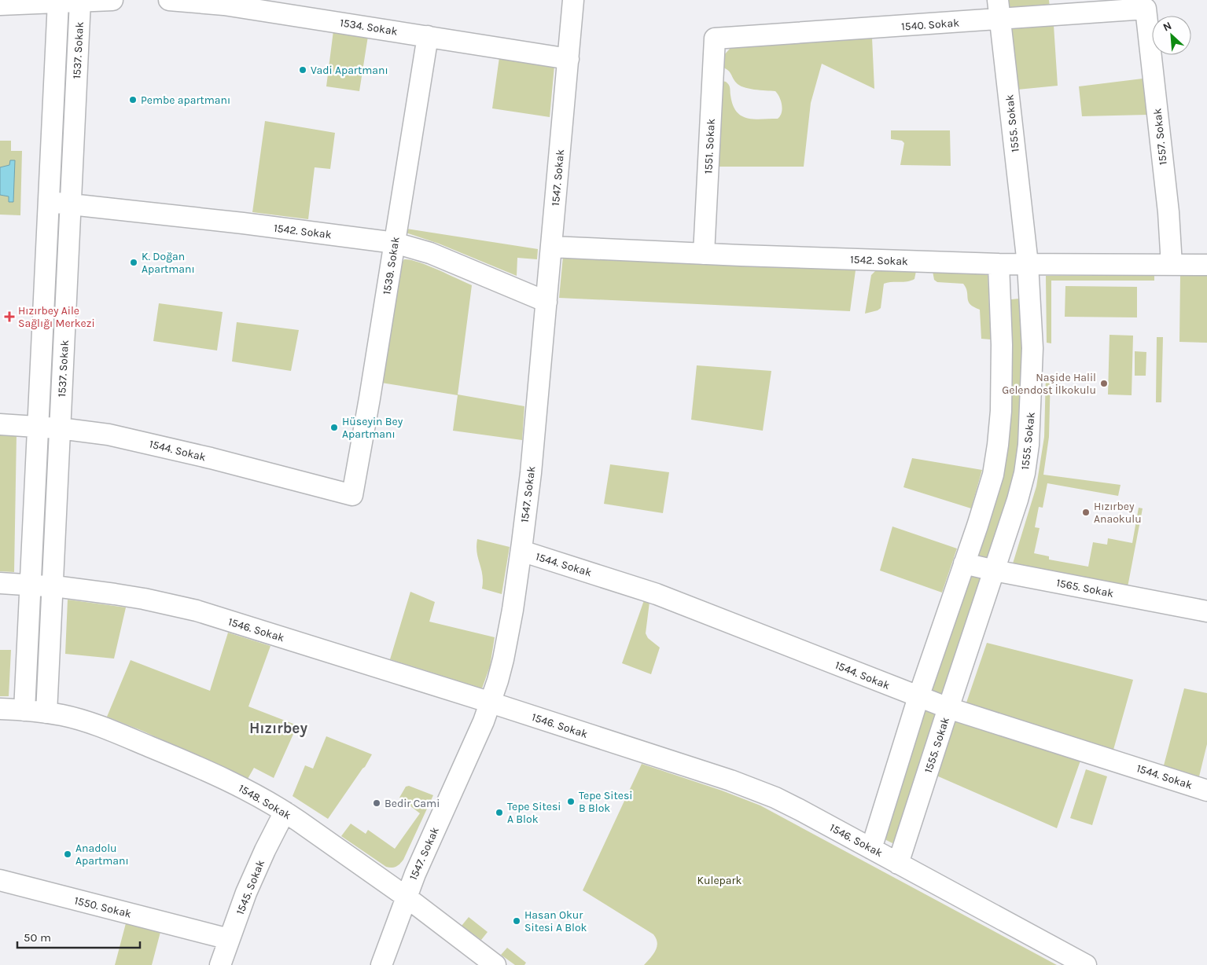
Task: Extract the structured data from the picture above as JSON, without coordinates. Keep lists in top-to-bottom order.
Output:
{
  "streets": {
    "street": [
      "1540. Sokak",
      "1534. Sokak",
      "1537. Sokak",
      "1555. Sokak",
      "1557. Sokak",
      "1551. Sokak",
      "1547. Sokak",
      "1542. Sokak",
      "1539. Sokak",
      "1544. Sokak",
      "1565. Sokak",
      "1546. Sokak",
      "1548. Sokak",
      "1545. Sokak",
      "1550. Sokak"
    ]
  },
  "crossings": [
    ["1540. Sokak", "1555. Sokak"],
    ["1540. Sokak", "1557. Sokak"],
    ["1540. Sokak", "1551. Sokak"],
    ["1534. Sokak", "1547. Sokak"],
    ["1534. Sokak", "1539. Sokak"],
    ["1537. Sokak", "1542. Sokak"],
    ["1537. Sokak", "1544. Sokak"],
    ["1537. Sokak", "1546. Sokak"],
    ["1537. Sokak", "1548. Sokak"],
    ["1555. Sokak", "1542. Sokak"],
    ["1555. Sokak", "1544. Sokak"],
    ["1555. Sokak", "1565. Sokak"],
    ["1555. Sokak", "1546. Sokak"],
    ["1557. Sokak", "1542. Sokak"],
    ["1551. Sokak", "1542. Sokak"],
    ["1547. Sokak", "1542. Sokak"],
    ["1547. Sokak", "1544. Sokak"],
    ["1547. Sokak", "1546. Sokak"],
    ["1547. Sokak", "1548. Sokak"],
    ["1542. Sokak", "1539. Sokak"],
    ["1539. Sokak", "1544. Sokak"],
    ["1548. Sokak", "1545. Sokak"],
    ["1545. Sokak", "1550. Sokak"]
  ],
  "districts": ["Hızırbey"],
  "parks": ["Kulepark"],
  "places": {
    "other": [
      "Vadi Apartmanı",
      "Pembe apartmanı",
      "K. Doğan Apartmanı",
      "Naşide Halil Gelendost İlkokulu",
      "Hüseyin Bey Apartmanı",
      "Hızırbey Anaokulu",
      "Tepe Sitesi B Blok",
      "Bedir Cami",
      "Tepe Sitesi A Blok",
      "Anadolu Apartmanı",
      "Hasan Okur Sitesi A Blok"
    ],
    "health": ["Hızırbey Aile Sağlığı Merkezi"]
  },
  "scale_bar": "50 m",
  "north": "top left"
}
